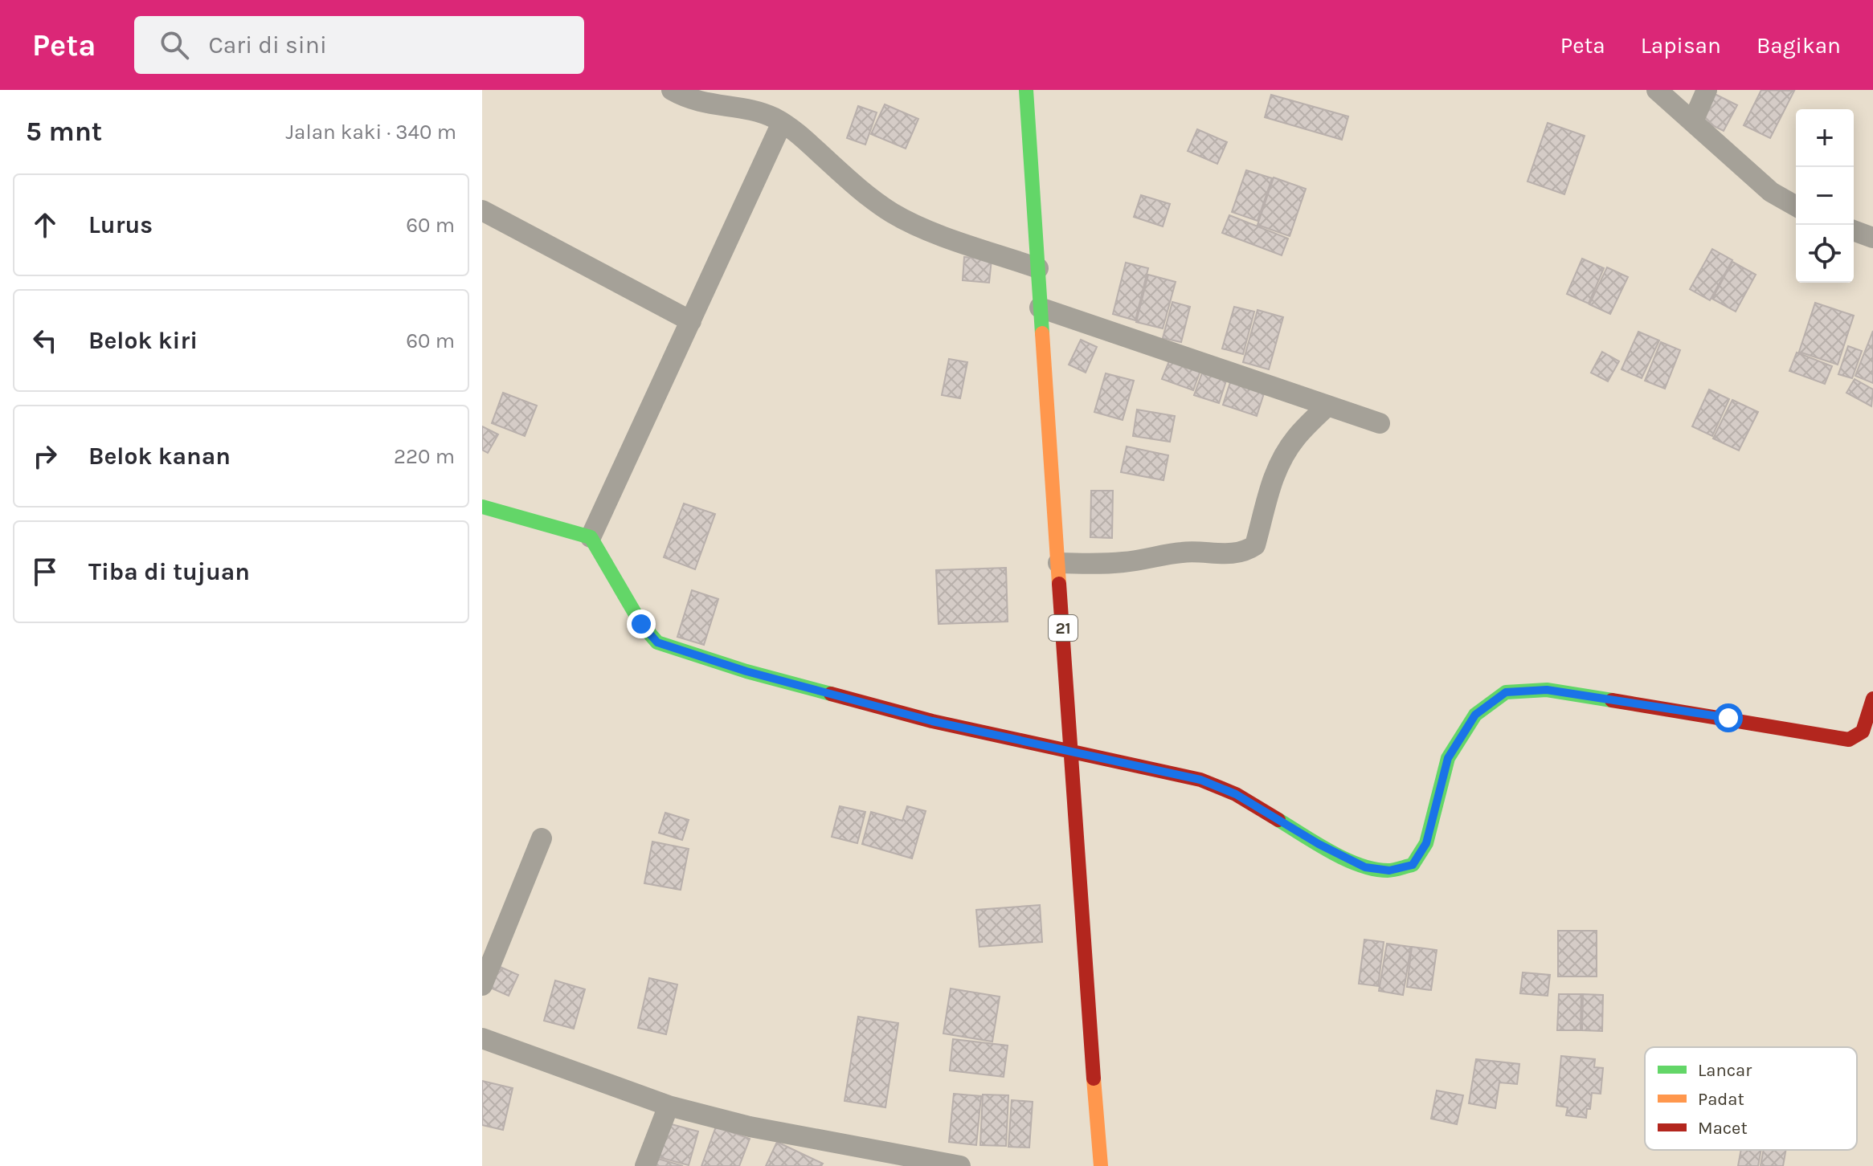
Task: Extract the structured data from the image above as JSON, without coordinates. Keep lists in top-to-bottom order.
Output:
{
  "streets": {
    "main road": ["21"]
  },
  "legend": ["Lancar", "Padat", "Macet"],
  "page": {
    "header": "Peta",
    "search": "Cari di sini",
    "nav": ["Peta", "Lapisan", "Bagikan"],
    "heading": ["5 mnt", "Jalan kaki · 340 m"],
    "map_buttons": ["+", "−"],
    "list": [
      ["Lurus", "60 m"],
      ["Belok kiri", "60 m"],
      ["Belok kanan", "220 m"],
      "Tiba di tujuan"
    ]
  }
}
